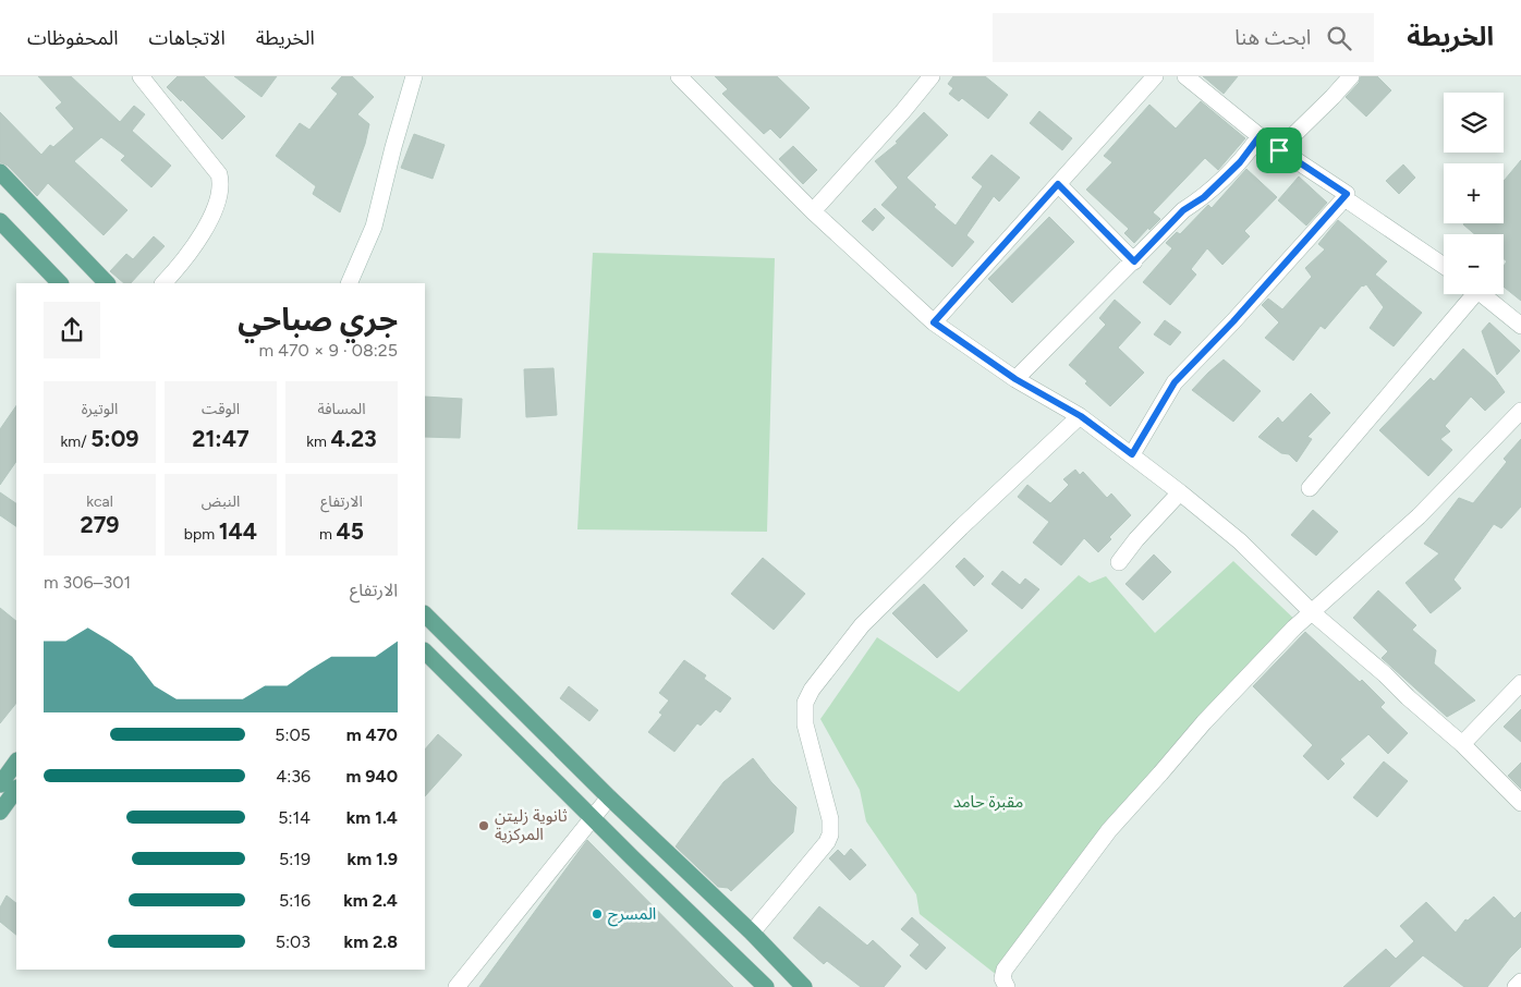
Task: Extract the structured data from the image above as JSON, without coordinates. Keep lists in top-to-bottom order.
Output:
{
  "parks": ["مقبرة حامد"],
  "places": ["ثانوية زليتن المركزية", "المسرح"],
  "page": {
    "header": "الخريطة",
    "search": "ابحث هنا",
    "nav": ["الخريطة", "الاتجاهات", "المحفوظات"],
    "map_buttons": ["+", "−"],
    "heading": ["جري صباحي", "08:25 · 9 × 470 m"],
    "stats": [
      ["المسافة", "4.23 km"],
      ["الوقت", "21:47"],
      ["الوتيرة", "5:09 /km"],
      ["الارتفاع", "45 m"],
      ["النبض", "144 bpm"],
      ["kcal", "279"]
    ],
    "chart": ["الارتفاع", "301–306 m"],
    "list": [
      {
        "name": "470 m",
        "note": "5:05"
      },
      {
        "name": "940 m",
        "note": "4:36"
      },
      {
        "name": "1.4 km",
        "note": "5:14"
      },
      {
        "name": "1.9 km",
        "note": "5:19"
      },
      {
        "name": "2.4 km",
        "note": "5:16"
      },
      {
        "name": "2.8 km",
        "note": "5:03"
      }
    ]
  }
}
